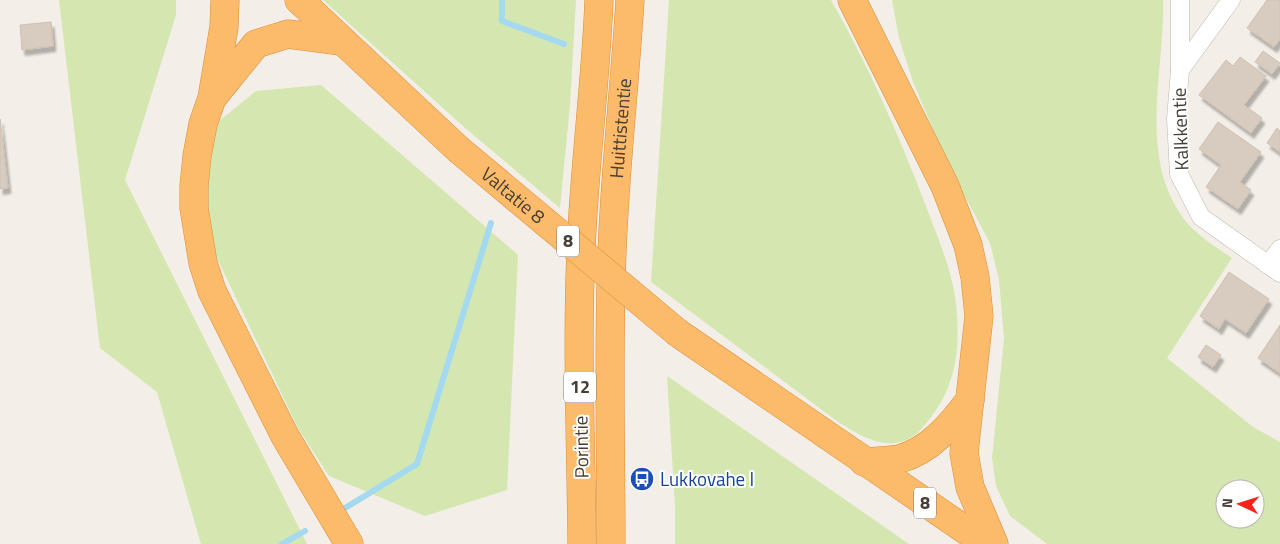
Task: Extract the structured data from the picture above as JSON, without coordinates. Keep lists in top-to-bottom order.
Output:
{
  "streets": {
    "highway": [
      "Huittistentie",
      "Valtatie 8",
      "8",
      "12",
      "Porintie"
    ],
    "street": ["Kalkkentie"]
  },
  "crossings": [
    ["Huittistentie", "Porintie"],
    ["Valtatie 8", "8"]
  ],
  "places": {
    "bus stop": ["Lukkovahe I"]
  },
  "north": "left"
}
